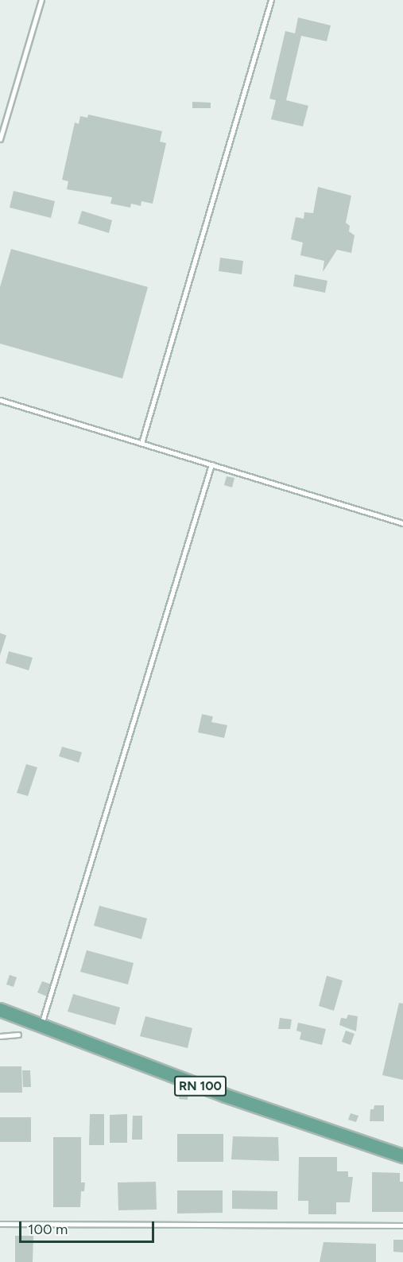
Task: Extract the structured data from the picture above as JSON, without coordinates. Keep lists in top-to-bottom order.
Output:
{
  "streets": {
    "main road": ["RN 100"]
  },
  "scale_bar": "100 m"
}
